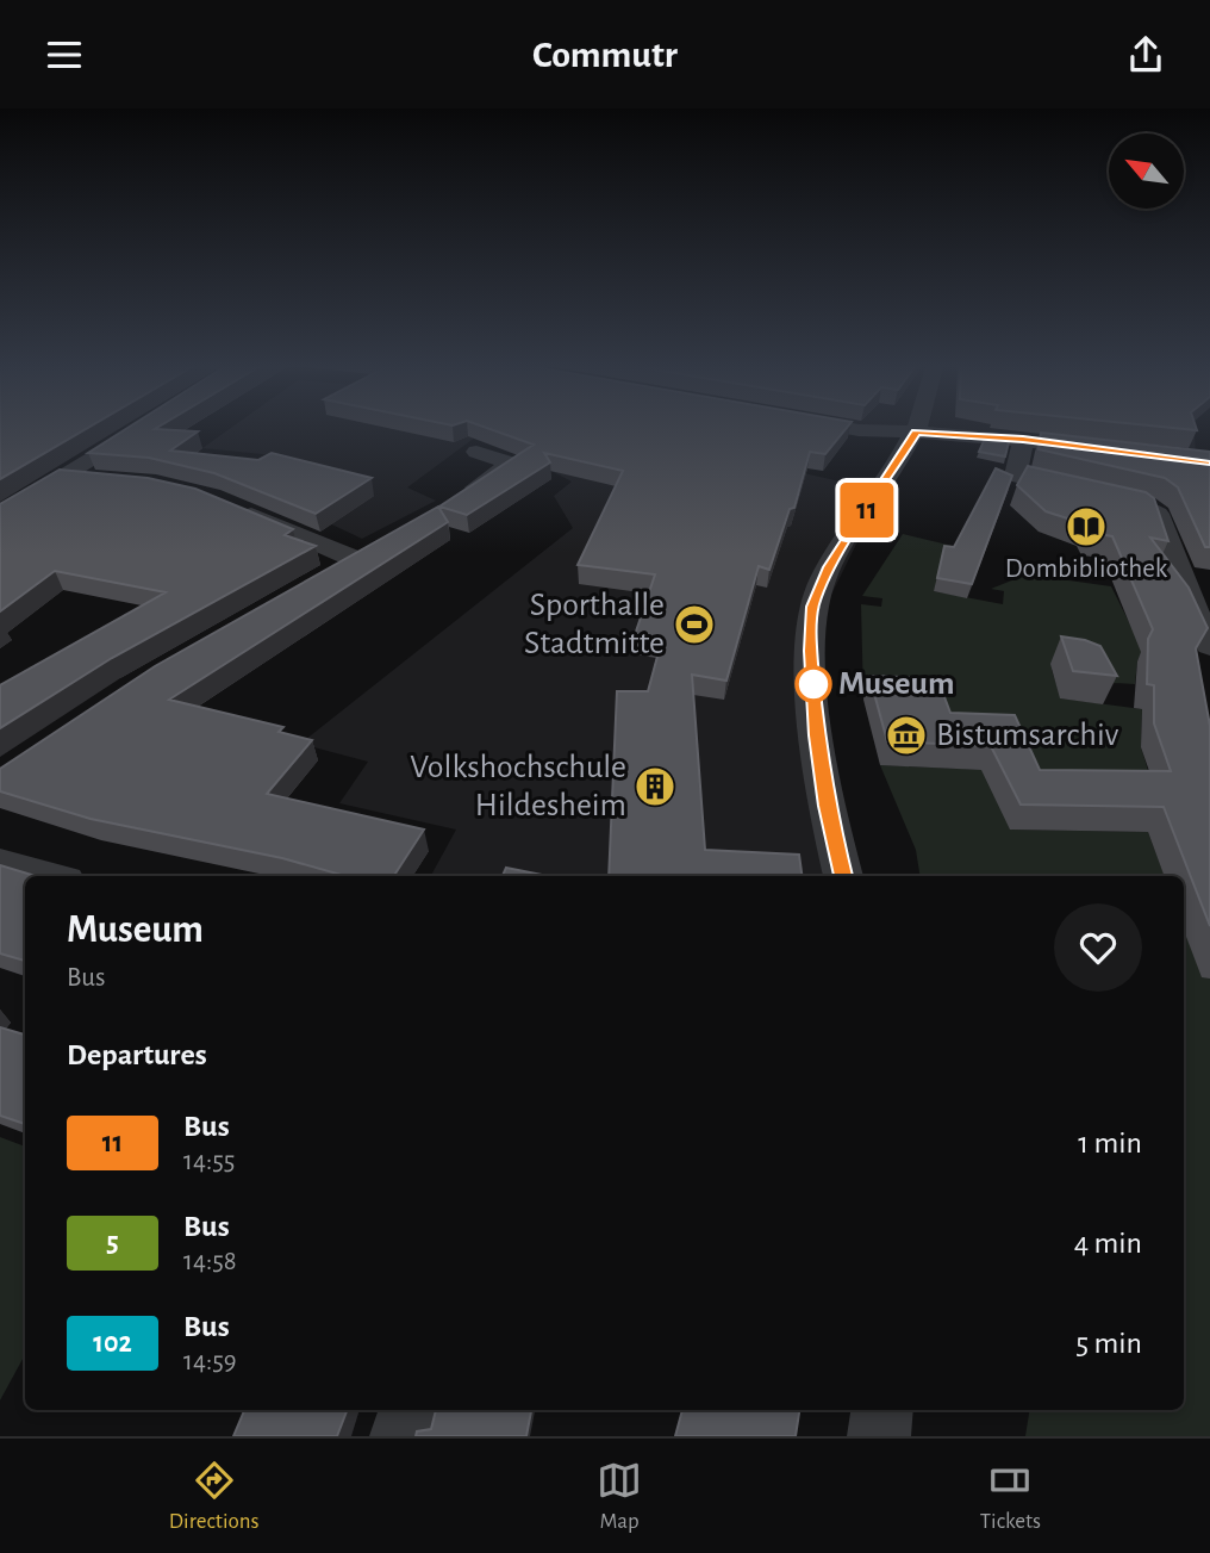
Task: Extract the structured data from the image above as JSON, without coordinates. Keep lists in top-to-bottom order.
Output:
{
  "places": {
    "library": ["Dombibliothek"],
    "sports": ["Sporthalle Stadtmitte"],
    "other": ["Museum"],
    "museum": ["Bistumsarchiv"],
    "building": ["Volkshochschule Hildesheim"]
  },
  "lines": ["bus line 11"],
  "north": "top left",
  "page": {
    "header": "Commutr",
    "on_map": "11",
    "heading": [
      ["Museum", "Bus"],
      "Departures"
    ],
    "list": [
      {
        "mark": "11",
        "name": "Bus",
        "note": "14:55",
        "value": "1 min"
      },
      {
        "mark": "5",
        "name": "Bus",
        "note": "14:58",
        "value": "4 min"
      },
      {
        "mark": "102",
        "name": "Bus",
        "note": "14:59",
        "value": "5 min"
      }
    ],
    "tabs": ["Directions", "Map", "Tickets"]
  }
}
